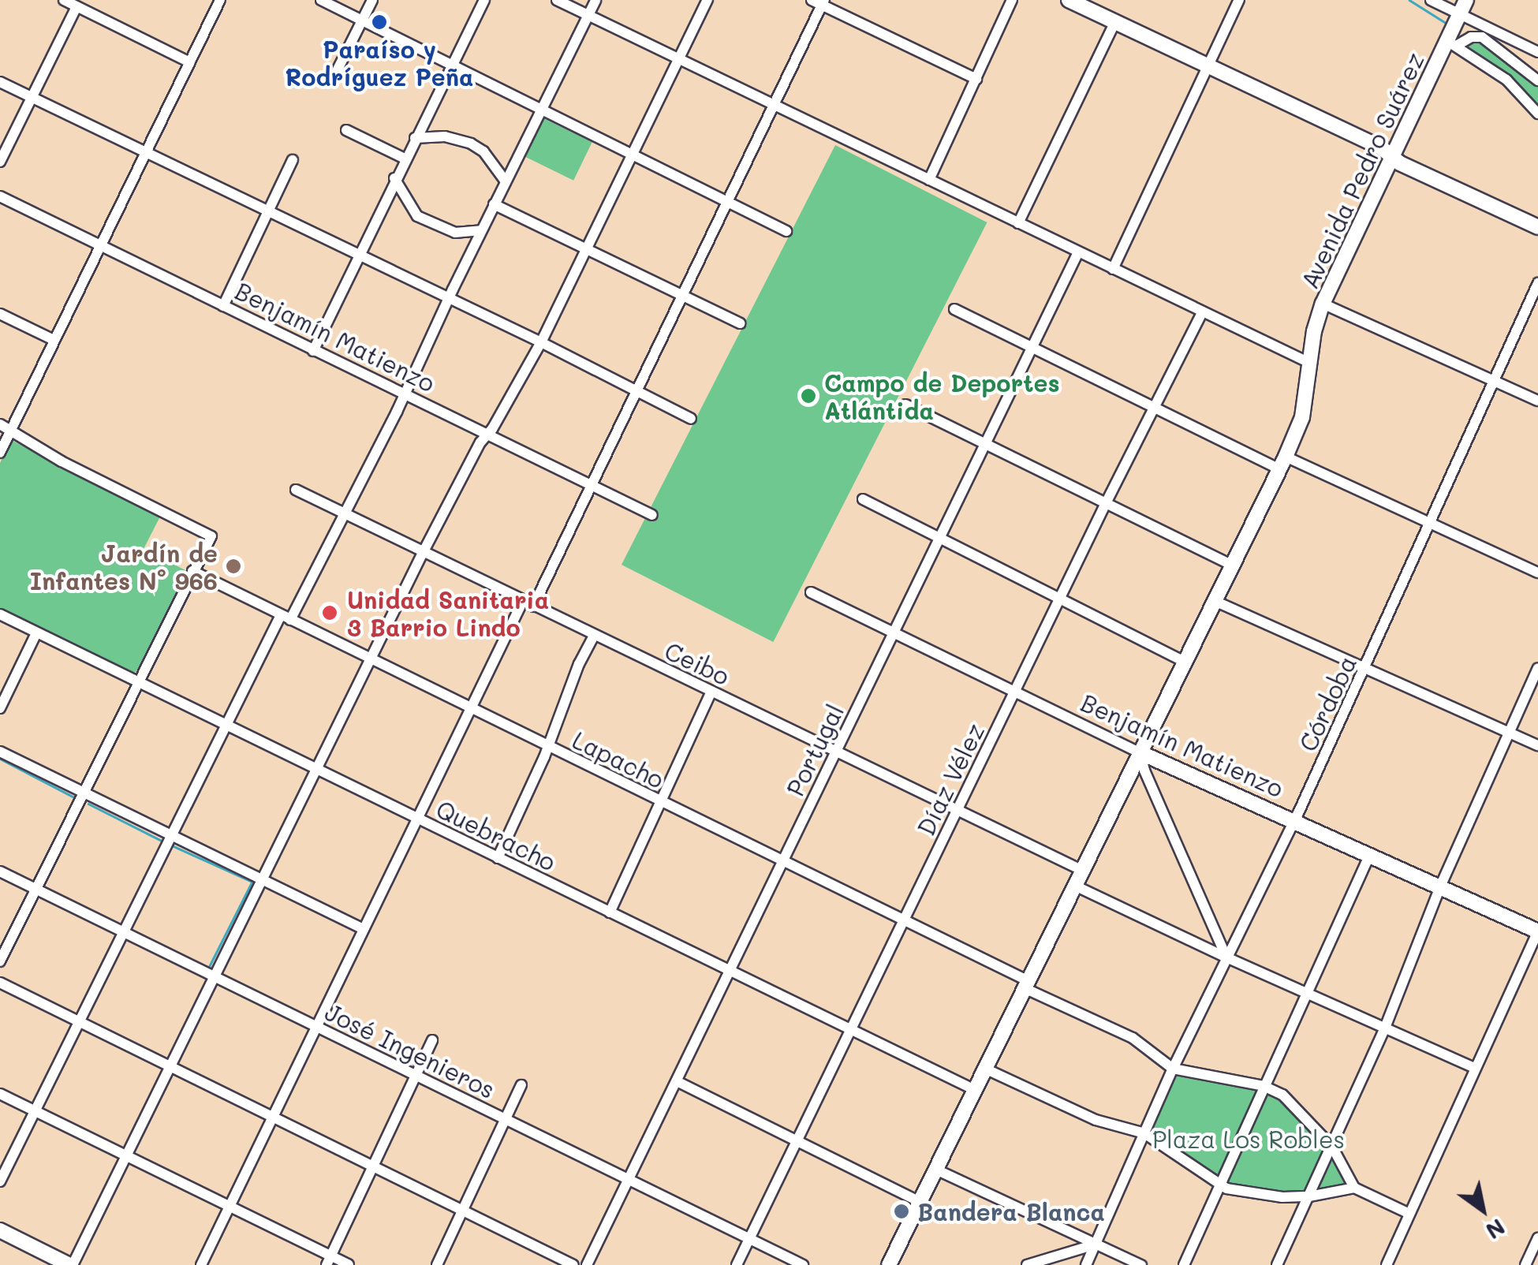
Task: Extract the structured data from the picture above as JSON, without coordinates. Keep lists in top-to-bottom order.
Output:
{
  "streets": {
    "main road": ["Avenida Pedro Suárez", "Benjamín Matienzo"],
    "street": [
      "Ceibo",
      "Córdoba",
      "Portugal",
      "Lapacho",
      "Díaz Vélez",
      "Quebracho",
      "José Ingenieros"
    ]
  },
  "crossings": [
    ["Avenida Pedro Suárez", "Benjamín Matienzo"],
    ["Avenida Pedro Suárez", "Ceibo"],
    ["Avenida Pedro Suárez", "Lapacho"],
    ["Avenida Pedro Suárez", "Quebracho"],
    ["Benjamín Matienzo", "Córdoba"],
    ["Benjamín Matienzo", "Portugal"],
    ["Benjamín Matienzo", "Díaz Vélez"],
    ["Ceibo", "Portugal"],
    ["Ceibo", "Díaz Vélez"],
    ["Córdoba", "Lapacho"],
    ["Portugal", "Lapacho"],
    ["Portugal", "Quebracho"],
    ["Portugal", "José Ingenieros"],
    ["Lapacho", "Díaz Vélez"],
    ["Díaz Vélez", "Quebracho"],
    ["Díaz Vélez", "José Ingenieros"]
  ],
  "parks": ["Plaza Los Robles"],
  "places": [
    "Paraíso y Rodríguez Peña",
    "Campo de Deportes Atlántida",
    "Jardín de Infantes N° 966",
    "Unidad Sanitaria 3 Barrio Lindo",
    "Bandera Blanca"
  ],
  "north": "bottom right"
}
